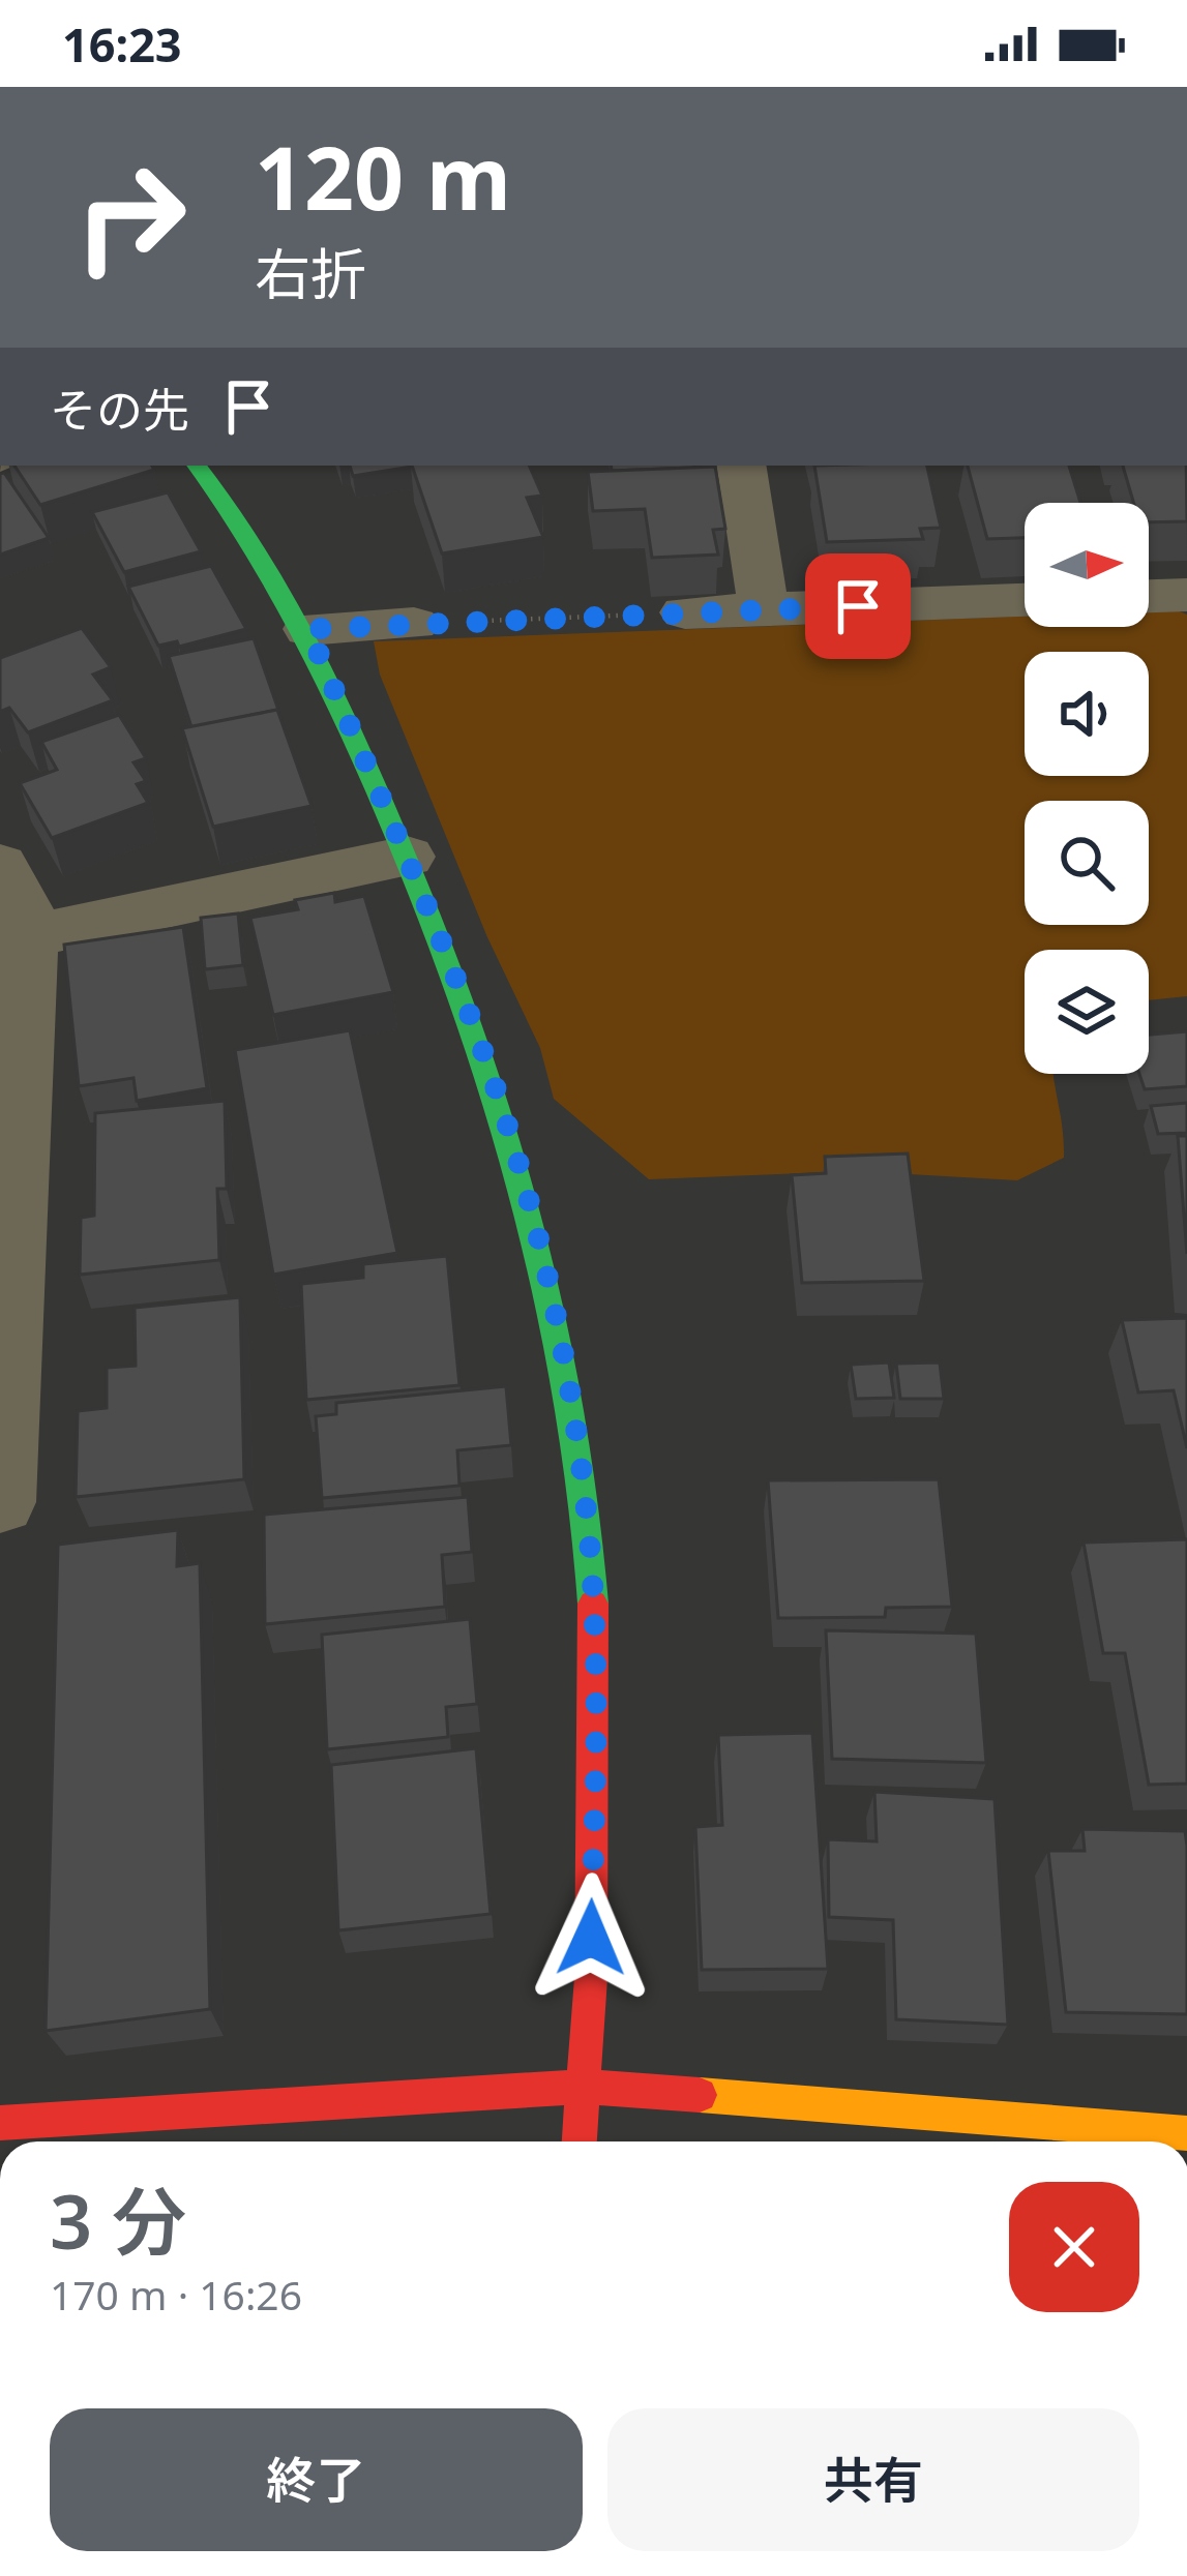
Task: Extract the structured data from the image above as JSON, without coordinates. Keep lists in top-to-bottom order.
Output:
{
  "north": "right",
  "page": {
    "status": "16:23",
    "turn": ["120 m", "右折"],
    "then": "その先",
    "heading": ["3 分", "170 m · 16:26"],
    "buttons": ["終了", "共有"]
  }
}
